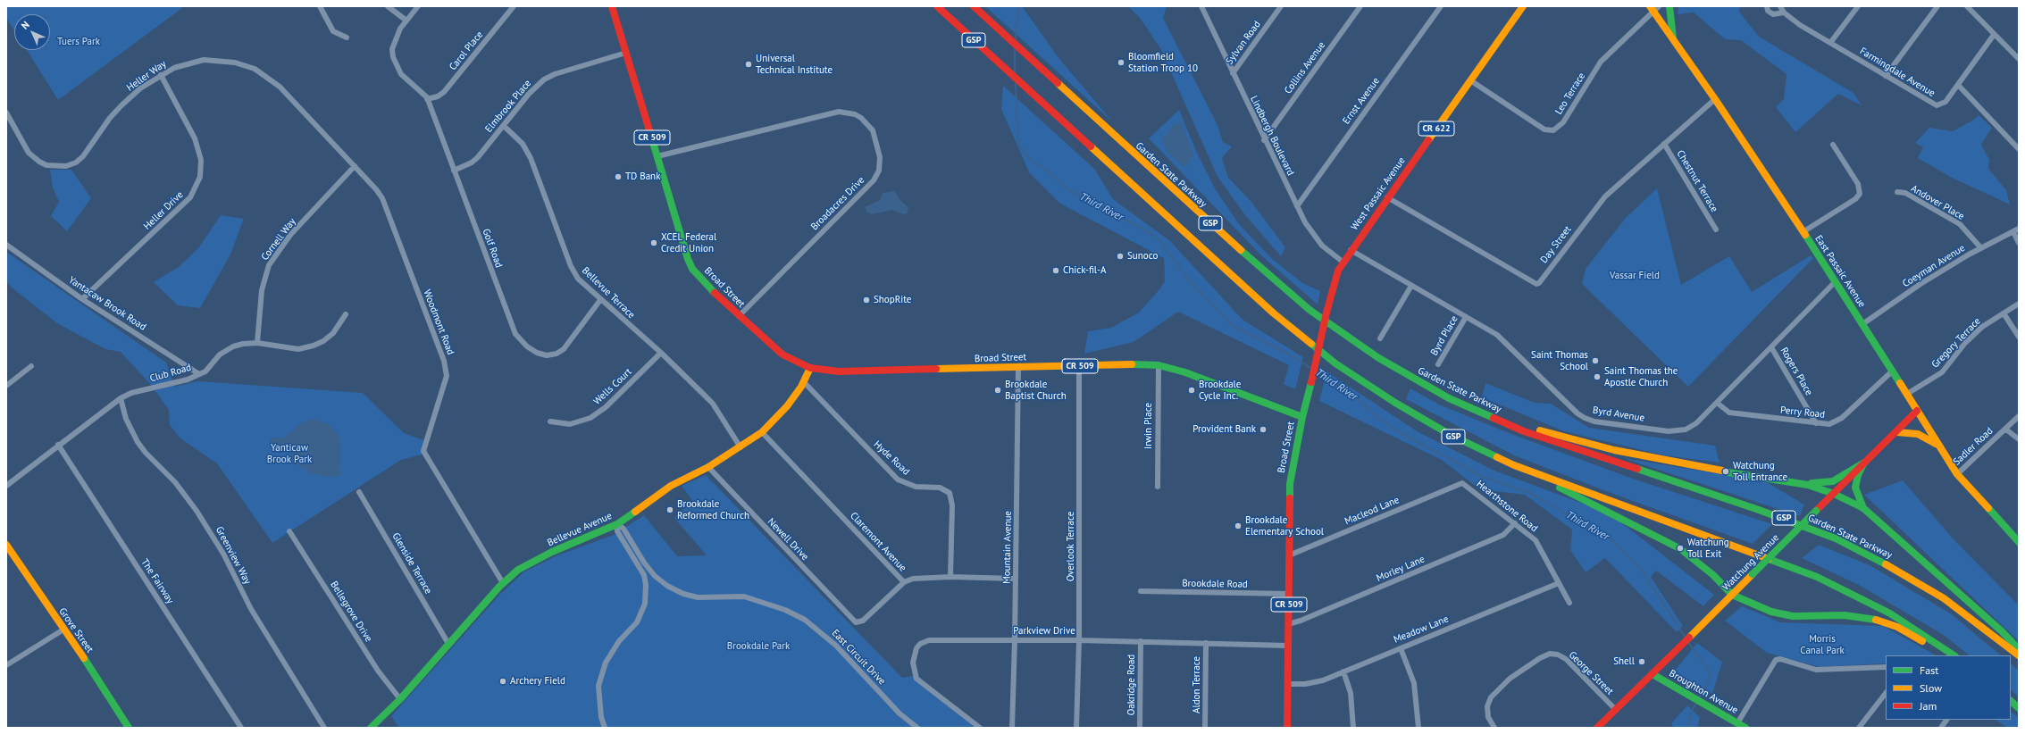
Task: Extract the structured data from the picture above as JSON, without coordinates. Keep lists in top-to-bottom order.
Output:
{
  "streets": {
    "main road": [
      "GSP",
      "CR 622",
      "CR 509",
      "Garden State Parkway",
      "West Passaic Avenue",
      "East Passaic Avenue",
      "Broad Street",
      "Bellevue Avenue",
      "Watchung Avenue",
      "Grove Street",
      "Broughton Avenue"
    ],
    "street": [
      "Sylvan Road",
      "Carol Place",
      "Collins Avenue",
      "Farmingdale Avenue",
      "Heller Way",
      "Leo Terrace",
      "Ernst Avenue",
      "Elmbrook Place",
      "Lindbergh Boulevard",
      "Chestnut Terrace",
      "Andover Place",
      "Broadacres Drive",
      "Heller Drive",
      "Cornell Way",
      "Day Street",
      "Golf Road",
      "Coeyman Avenue",
      "Bellevue Terrace",
      "Yantacaw Brook Road",
      "Woodmont Road",
      "Byrd Place",
      "Gregory Terrace",
      "Rogers Place",
      "Club Road",
      "Wells Court",
      "Perry Road",
      "Byrd Avenue",
      "Irwin Place",
      "Sadler Road",
      "Hyde Road",
      "Hearthstone Road",
      "Macleod Lane",
      "Newell Drive",
      "Claremont Avenue",
      "Overlook Terrace",
      "Mountain Avenue",
      "Greenview Way",
      "Glenside Terrace",
      "Morley Lane",
      "The Fairway",
      "Brookdale Road",
      "Bellegrove Drive",
      "Meadow Lane",
      "Parkview Drive",
      "East Circuit Drive",
      "George Street",
      "Oakridge Road",
      "Aldon Terrace"
    ]
  },
  "crossings": [
    ["Sylvan Road", "Lindbergh Boulevard"],
    ["Carol Place", "Golf Road"],
    ["Collins Avenue", "Lindbergh Boulevard"],
    ["Heller Way", "Heller Drive"],
    ["Heller Way", "Cornell Way"],
    ["Heller Way", "Woodmont Road"],
    ["Leo Terrace", "West Passaic Avenue"],
    ["Leo Terrace", "East Passaic Avenue"],
    ["Ernst Avenue", "Lindbergh Boulevard"],
    ["Elmbrook Place", "Golf Road"],
    ["Elmbrook Place", "Broad Street"],
    ["Elmbrook Place", "Bellevue Terrace"],
    ["Lindbergh Boulevard", "West Passaic Avenue"],
    ["Chestnut Terrace", "Day Street"],
    ["West Passaic Avenue", "Day Street"],
    ["West Passaic Avenue", "Broad Street"],
    ["West Passaic Avenue", "Byrd Avenue"],
    ["Andover Place", "Coeyman Avenue"],
    ["Broadacres Drive", "Broad Street"],
    ["Heller Drive", "Yantacaw Brook Road"],
    ["Cornell Way", "Woodmont Road"],
    ["Cornell Way", "Club Road"],
    ["Day Street", "East Passaic Avenue"],
    ["Golf Road", "Bellevue Terrace"],
    ["Coeyman Avenue", "East Passaic Avenue"],
    ["East Passaic Avenue", "Gregory Terrace"],
    ["East Passaic Avenue", "Perry Road"],
    ["East Passaic Avenue", "Byrd Avenue"],
    ["East Passaic Avenue", "Sadler Road"],
    ["East Passaic Avenue", "Watchung Avenue"],
    ["Broad Street", "Irwin Place"],
    ["Broad Street", "Macleod Lane"],
    ["Broad Street", "Bellevue Avenue"],
    ["Broad Street", "Overlook Terrace"],
    ["Broad Street", "Mountain Avenue"],
    ["Broad Street", "Morley Lane"],
    ["Broad Street", "Brookdale Road"],
    ["Broad Street", "Meadow Lane"],
    ["Broad Street", "Parkview Drive"],
    ["Bellevue Terrace", "Wells Court"],
    ["Bellevue Terrace", "Bellevue Avenue"],
    ["Yantacaw Brook Road", "Club Road"],
    ["Woodmont Road", "Bellevue Avenue"],
    ["Byrd Place", "Byrd Avenue"],
    ["Rogers Place", "Perry Road"],
    ["Rogers Place", "Byrd Avenue"],
    ["Club Road", "Greenview Way"],
    ["Club Road", "The Fairway"],
    ["Perry Road", "Byrd Avenue"],
    ["Hyde Road", "Bellevue Avenue"],
    ["Hyde Road", "Claremont Avenue"],
    ["Hearthstone Road", "Macleod Lane"],
    ["Hearthstone Road", "Morley Lane"],
    ["Hearthstone Road", "Meadow Lane"],
    ["Bellevue Avenue", "Newell Drive"],
    ["Bellevue Avenue", "Claremont Avenue"],
    ["Bellevue Avenue", "Glenside Terrace"],
    ["Bellevue Avenue", "Bellegrove Drive"],
    ["Bellevue Avenue", "East Circuit Drive"],
    ["Newell Drive", "Claremont Avenue"],
    ["Claremont Avenue", "Mountain Avenue"],
    ["Overlook Terrace", "Parkview Drive"],
    ["Mountain Avenue", "Parkview Drive"],
    ["Watchung Avenue", "George Street"],
    ["Watchung Avenue", "Broughton Avenue"],
    ["Parkview Drive", "Oakridge Road"],
    ["Parkview Drive", "Aldon Terrace"]
  ],
  "water": ["Third River"],
  "parks": [
    "Tuers Park",
    "Vassar Field",
    "Yanticaw Brook Park",
    "Morris Canal Park",
    "Brookdale Park"
  ],
  "places": [
    "Bloomfield Station Troop 10",
    "Universal Technical Institute",
    "TD Bank",
    "XCEL Federal Credit Union",
    "Sunoco",
    "Chick-fil-A",
    "ShopRite",
    "Saint Thomas School",
    "Saint Thomas the Apostle Church",
    "Brookdale Baptist Church",
    "Brookdale Cycle Inc.",
    "Provident Bank",
    "Watchung Toll Entrance",
    "Brookdale Reformed Church",
    "Brookdale Elementary School",
    "Watchung Toll Exit",
    "Shell",
    "Archery Field"
  ],
  "legend": ["Fast", "Slow", "Jam"],
  "north": "top left"
}
